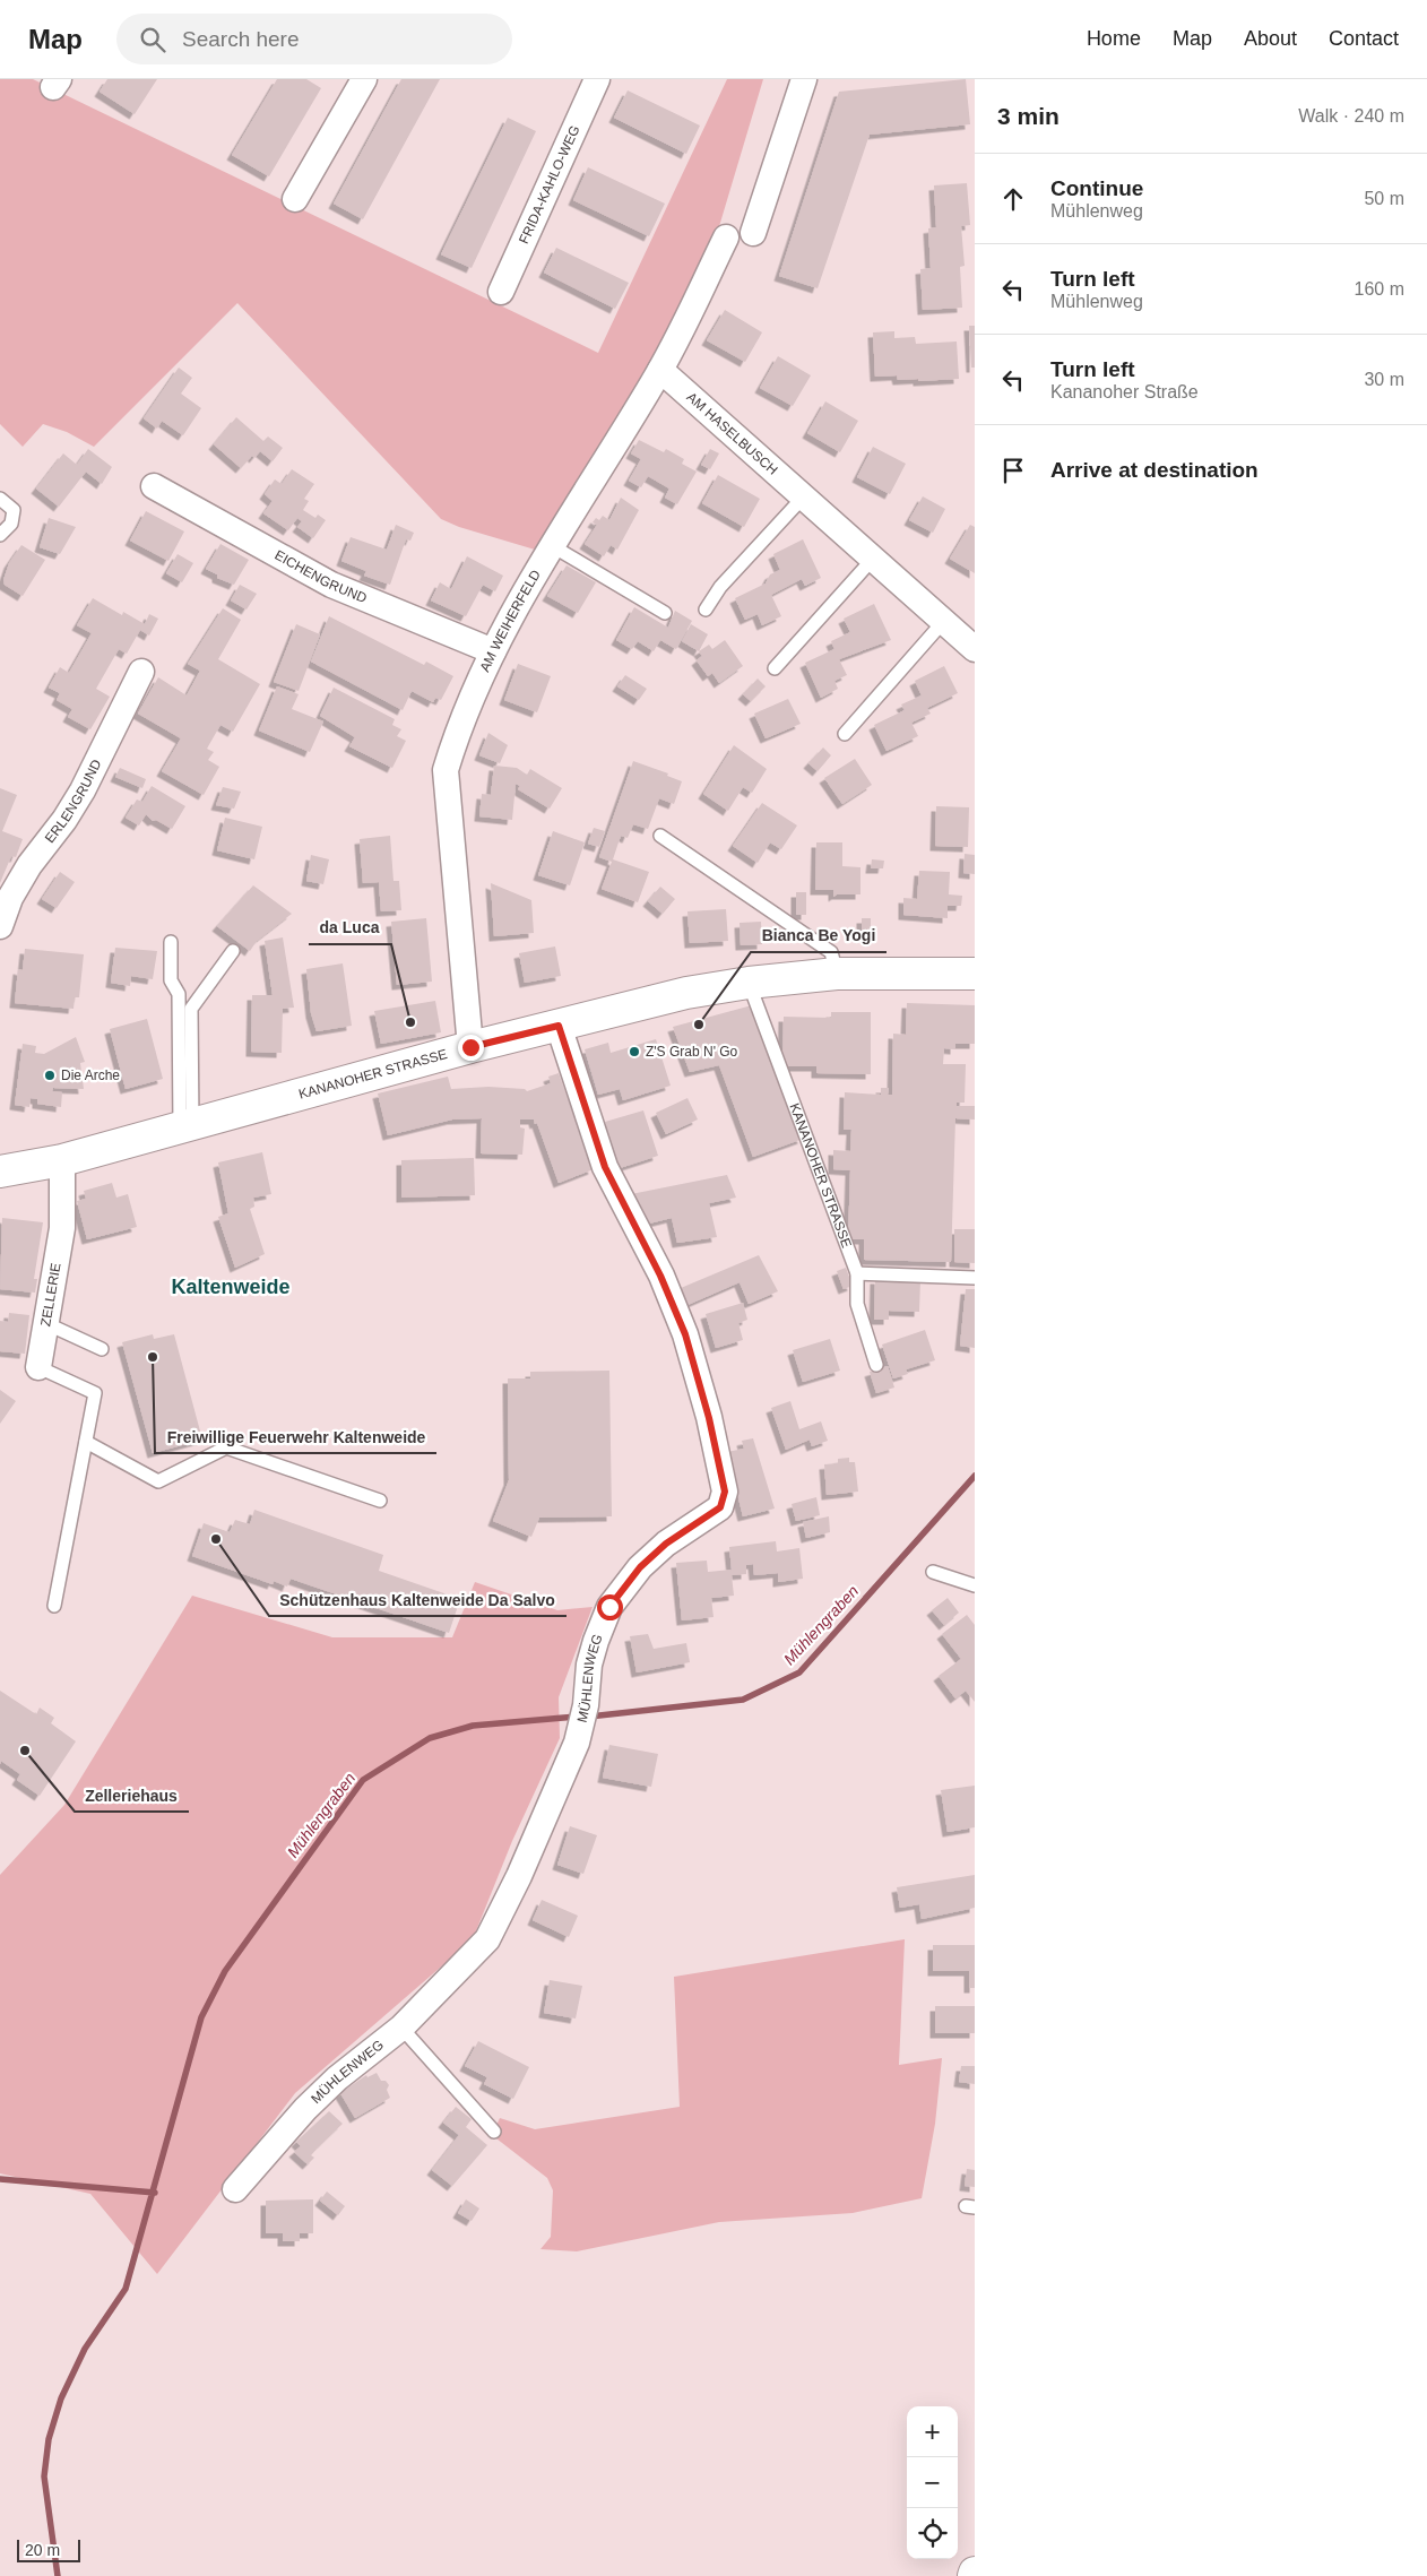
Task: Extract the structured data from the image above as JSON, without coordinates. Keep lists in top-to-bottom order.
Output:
{
  "streets": {
    "street": [
      "FRIDA-KAHLO-WEG",
      "AM HASELBUSCH",
      "EICHENGRUND",
      "AM WEIHERFELD",
      "ERLENGRUND",
      "KANANOHER STRASSE",
      "ZELLERIE",
      "MÜHLENWEG"
    ]
  },
  "crossings": [
    ["AM HASELBUSCH", "AM WEIHERFELD"],
    ["EICHENGRUND", "AM WEIHERFELD"],
    ["AM WEIHERFELD", "KANANOHER STRASSE"],
    ["KANANOHER STRASSE", "ZELLERIE"],
    ["KANANOHER STRASSE", "MÜHLENWEG"]
  ],
  "districts": ["Kaltenweide"],
  "water": ["Mühlengraben"],
  "places": [
    "da Luca",
    "Bianca Be Yogi",
    "Z'S Grab N' Go",
    "Die Arche",
    "Freiwillige Feuerwehr Kaltenweide",
    "Schützenhaus Kaltenweide Da Salvo",
    "Zelleriehaus"
  ],
  "scale_bar": "20 m",
  "page": {
    "header": "Map",
    "search": "Search here",
    "nav": [
      "Home",
      "Map",
      "About",
      "Contact"
    ],
    "heading": ["3 min", "Walk · 240 m"],
    "list": [
      ["Continue", "Mühlenweg", "50 m"],
      ["Turn left", "Mühlenweg", "160 m"],
      ["Turn left", "Kananoher Straße", "30 m"],
      "Arrive at destination"
    ],
    "map_buttons": ["+", "−"],
    "scale": "20 m"
  }
}
